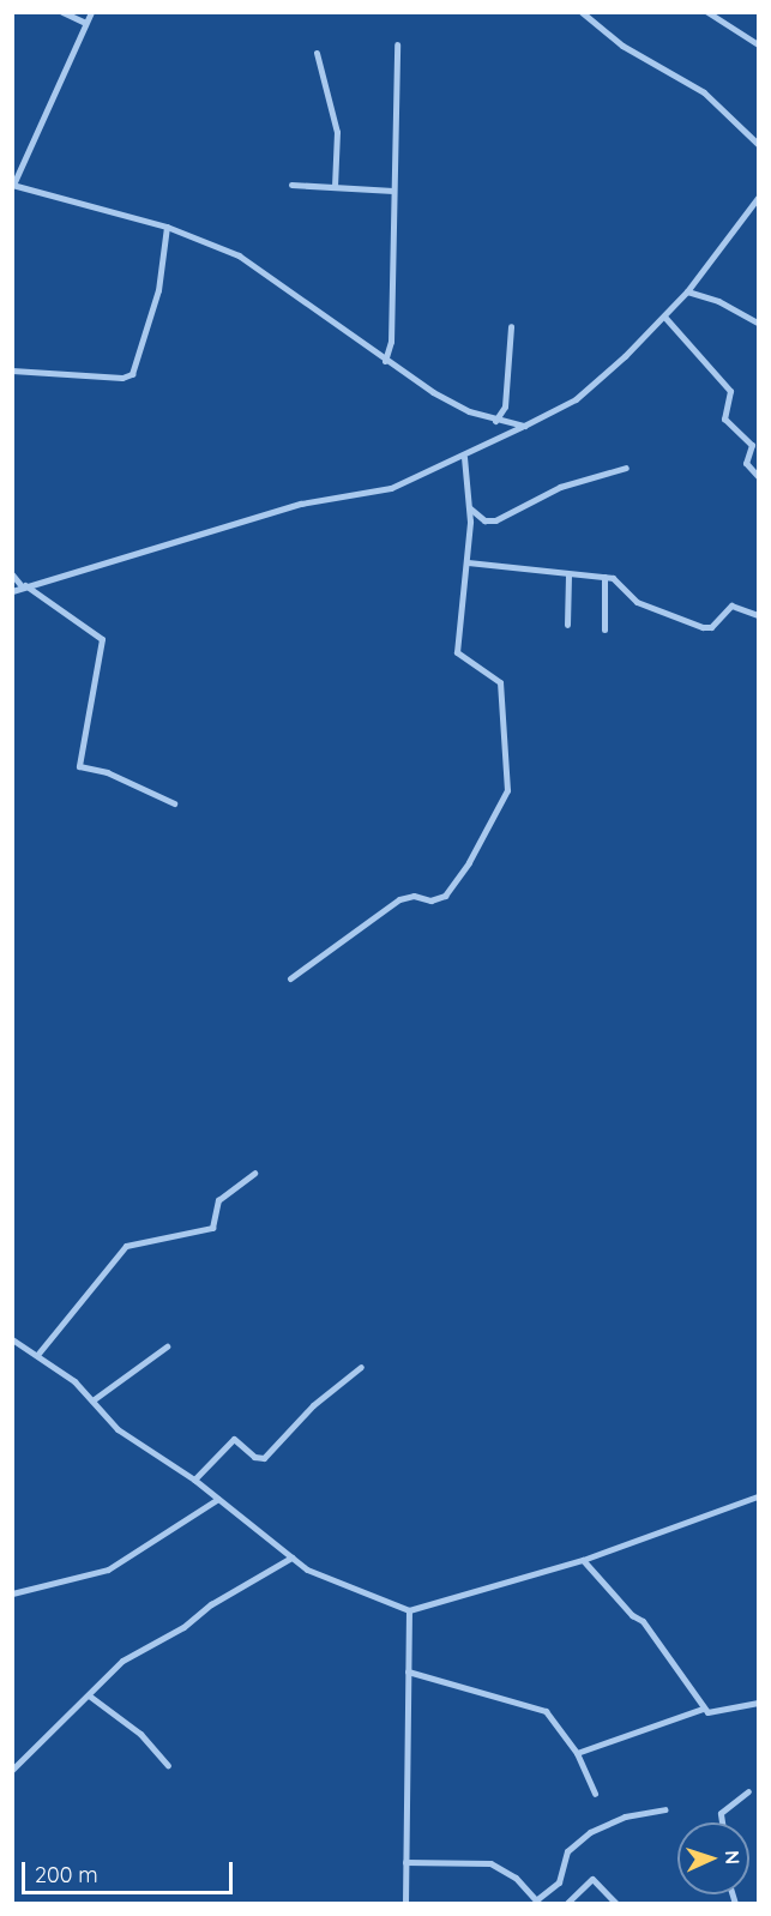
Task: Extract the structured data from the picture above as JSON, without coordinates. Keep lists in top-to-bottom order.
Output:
{
  "scale_bar": "200 m",
  "north": "right"
}
